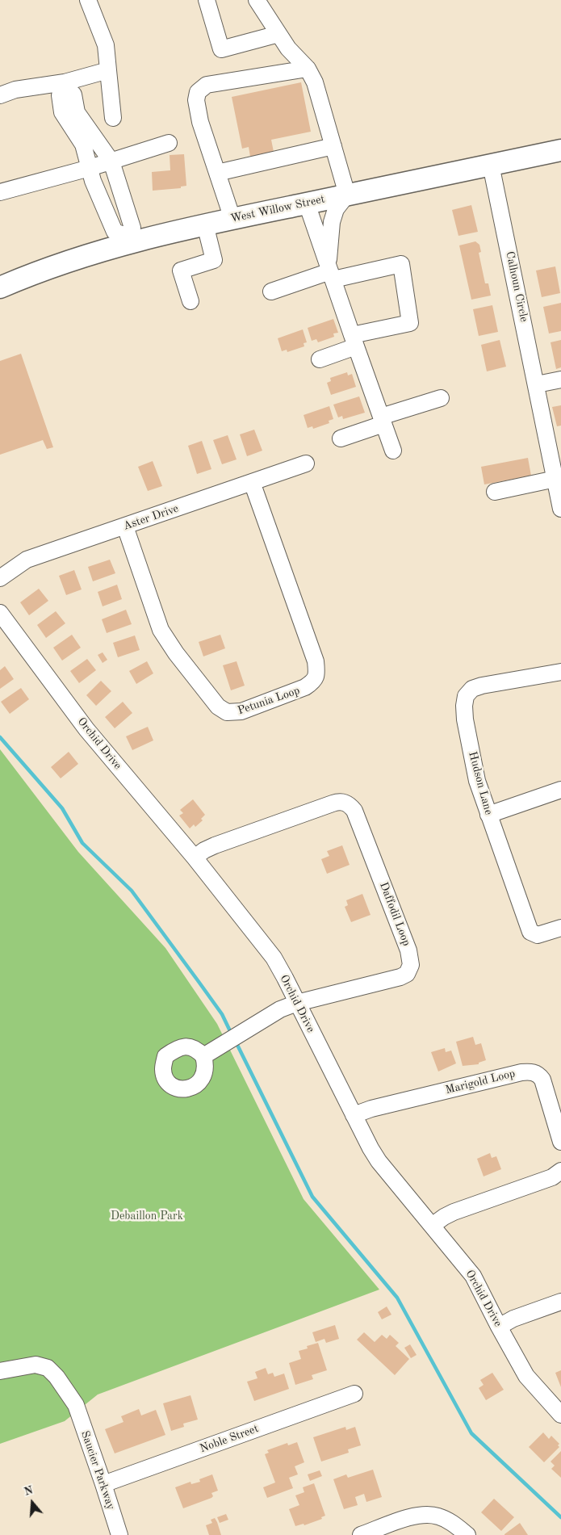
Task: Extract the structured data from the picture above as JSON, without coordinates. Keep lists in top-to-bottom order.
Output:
{
  "streets": {
    "main road": ["West Willow Street"],
    "street": [
      "Calhoun Circle",
      "Aster Drive",
      "Petunia Loop",
      "Orchid Drive",
      "Hudson Lane",
      "Daffodil Loop",
      "Marigold Loop",
      "Noble Street",
      "Saucier Parkway"
    ]
  },
  "crossings": [
    ["West Willow Street", "Calhoun Circle"],
    ["Aster Drive", "Petunia Loop"],
    ["Orchid Drive", "Daffodil Loop"],
    ["Orchid Drive", "Marigold Loop"],
    ["Noble Street", "Saucier Parkway"]
  ],
  "parks": ["Debaillon Park"],
  "north": "top"
}
